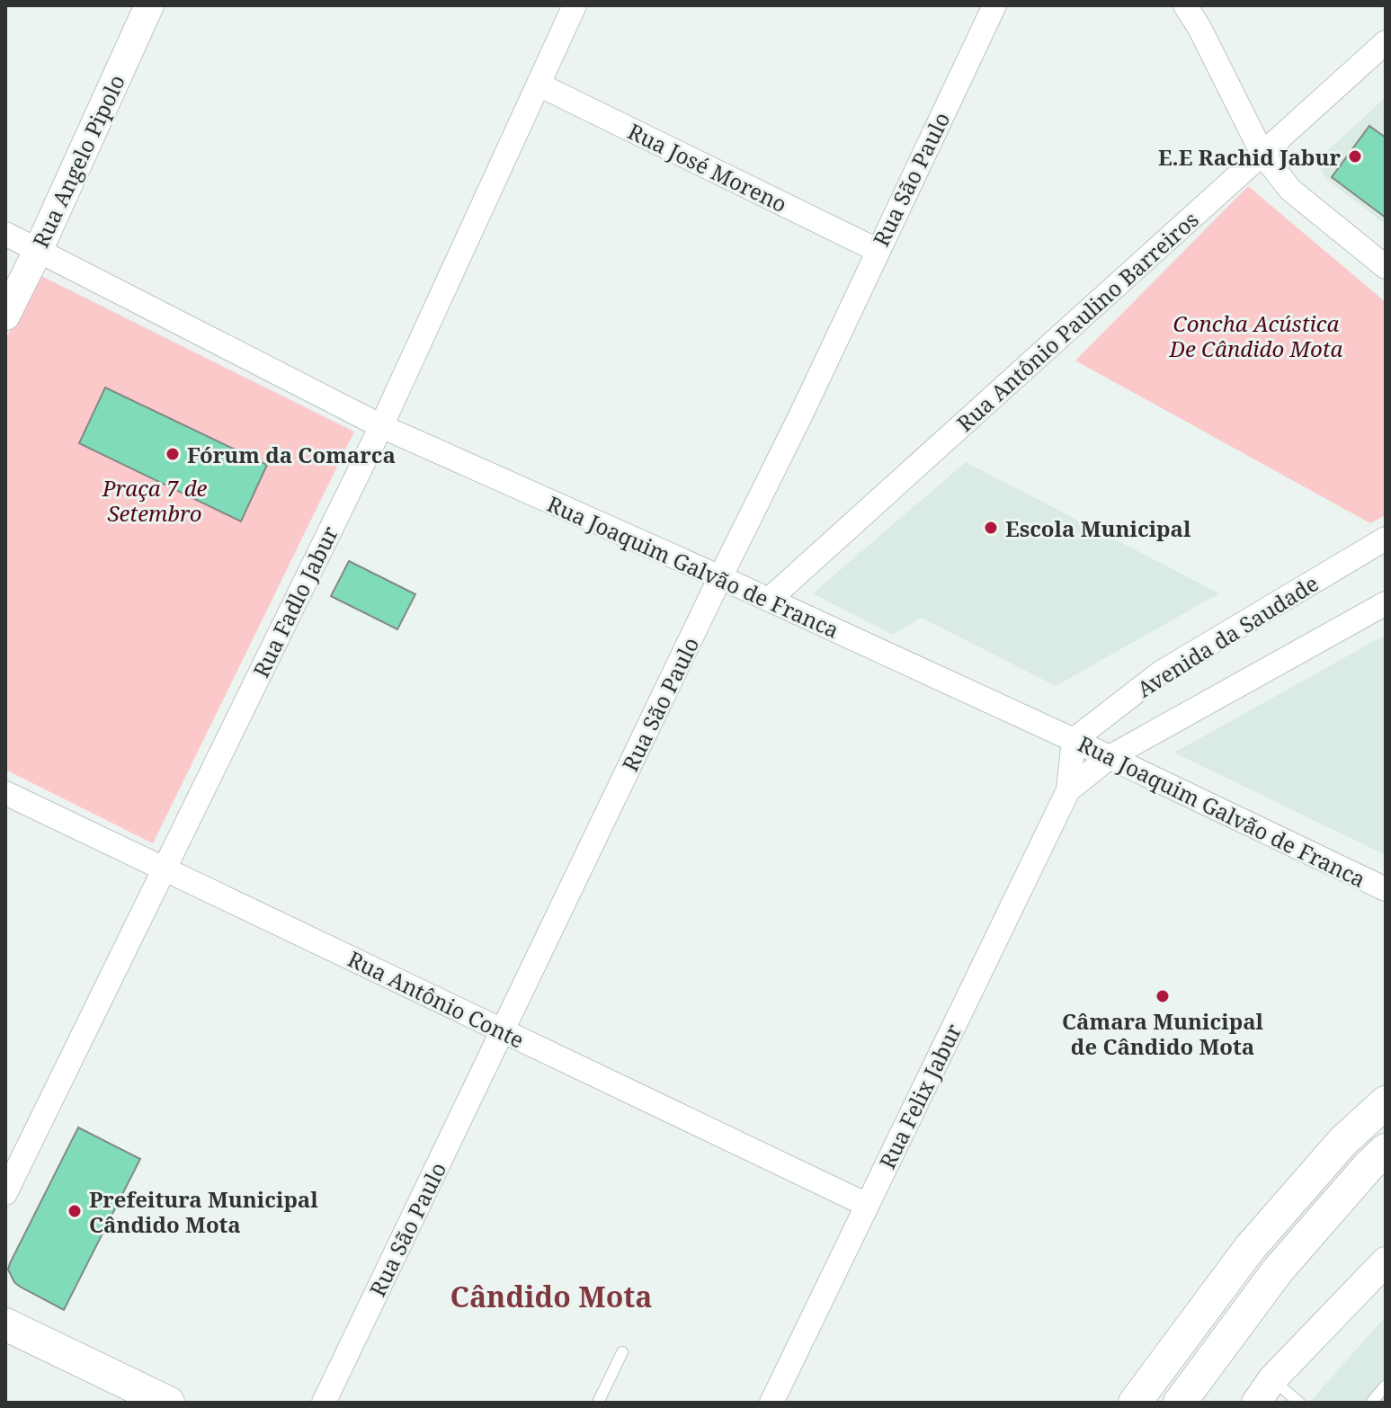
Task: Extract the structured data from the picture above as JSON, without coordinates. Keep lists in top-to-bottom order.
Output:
{
  "streets": {
    "street": [
      "Rua Angelo Pipolo",
      "Rua José Moreno",
      "Rua São Paulo",
      "Rua Antônio Paulino Barreiros",
      "Rua Joaquim Galvão de Franca",
      "Rua Fadlo Jabur",
      "Avenida da Saudade",
      "Rua Antônio Conte",
      "Rua Felix Jabur"
    ]
  },
  "crossings": [
    ["Rua Angelo Pipolo", "Rua Joaquim Galvão de Franca"],
    ["Rua José Moreno", "Rua São Paulo"],
    ["Rua José Moreno", "Rua Fadlo Jabur"],
    ["Rua São Paulo", "Rua Joaquim Galvão de Franca"],
    ["Rua São Paulo", "Rua Antônio Conte"],
    ["Rua Antônio Paulino Barreiros", "Rua Joaquim Galvão de Franca"],
    ["Rua Joaquim Galvão de Franca", "Rua Fadlo Jabur"],
    ["Rua Joaquim Galvão de Franca", "Avenida da Saudade"],
    ["Rua Joaquim Galvão de Franca", "Rua Felix Jabur"],
    ["Rua Fadlo Jabur", "Rua Antônio Conte"],
    ["Avenida da Saudade", "Rua Felix Jabur"],
    ["Rua Antônio Conte", "Rua Felix Jabur"]
  ],
  "districts": ["Cândido Mota"],
  "parks": ["Concha Acústica De Cândido Mota", "Praça 7 de Setembro"],
  "places": [
    "E.E Rachid Jabur",
    "Fórum da Comarca",
    "Escola Municipal",
    "Câmara Municipal de Cândido Mota",
    "Prefeitura Municipal Cândido Mota"
  ]
}
